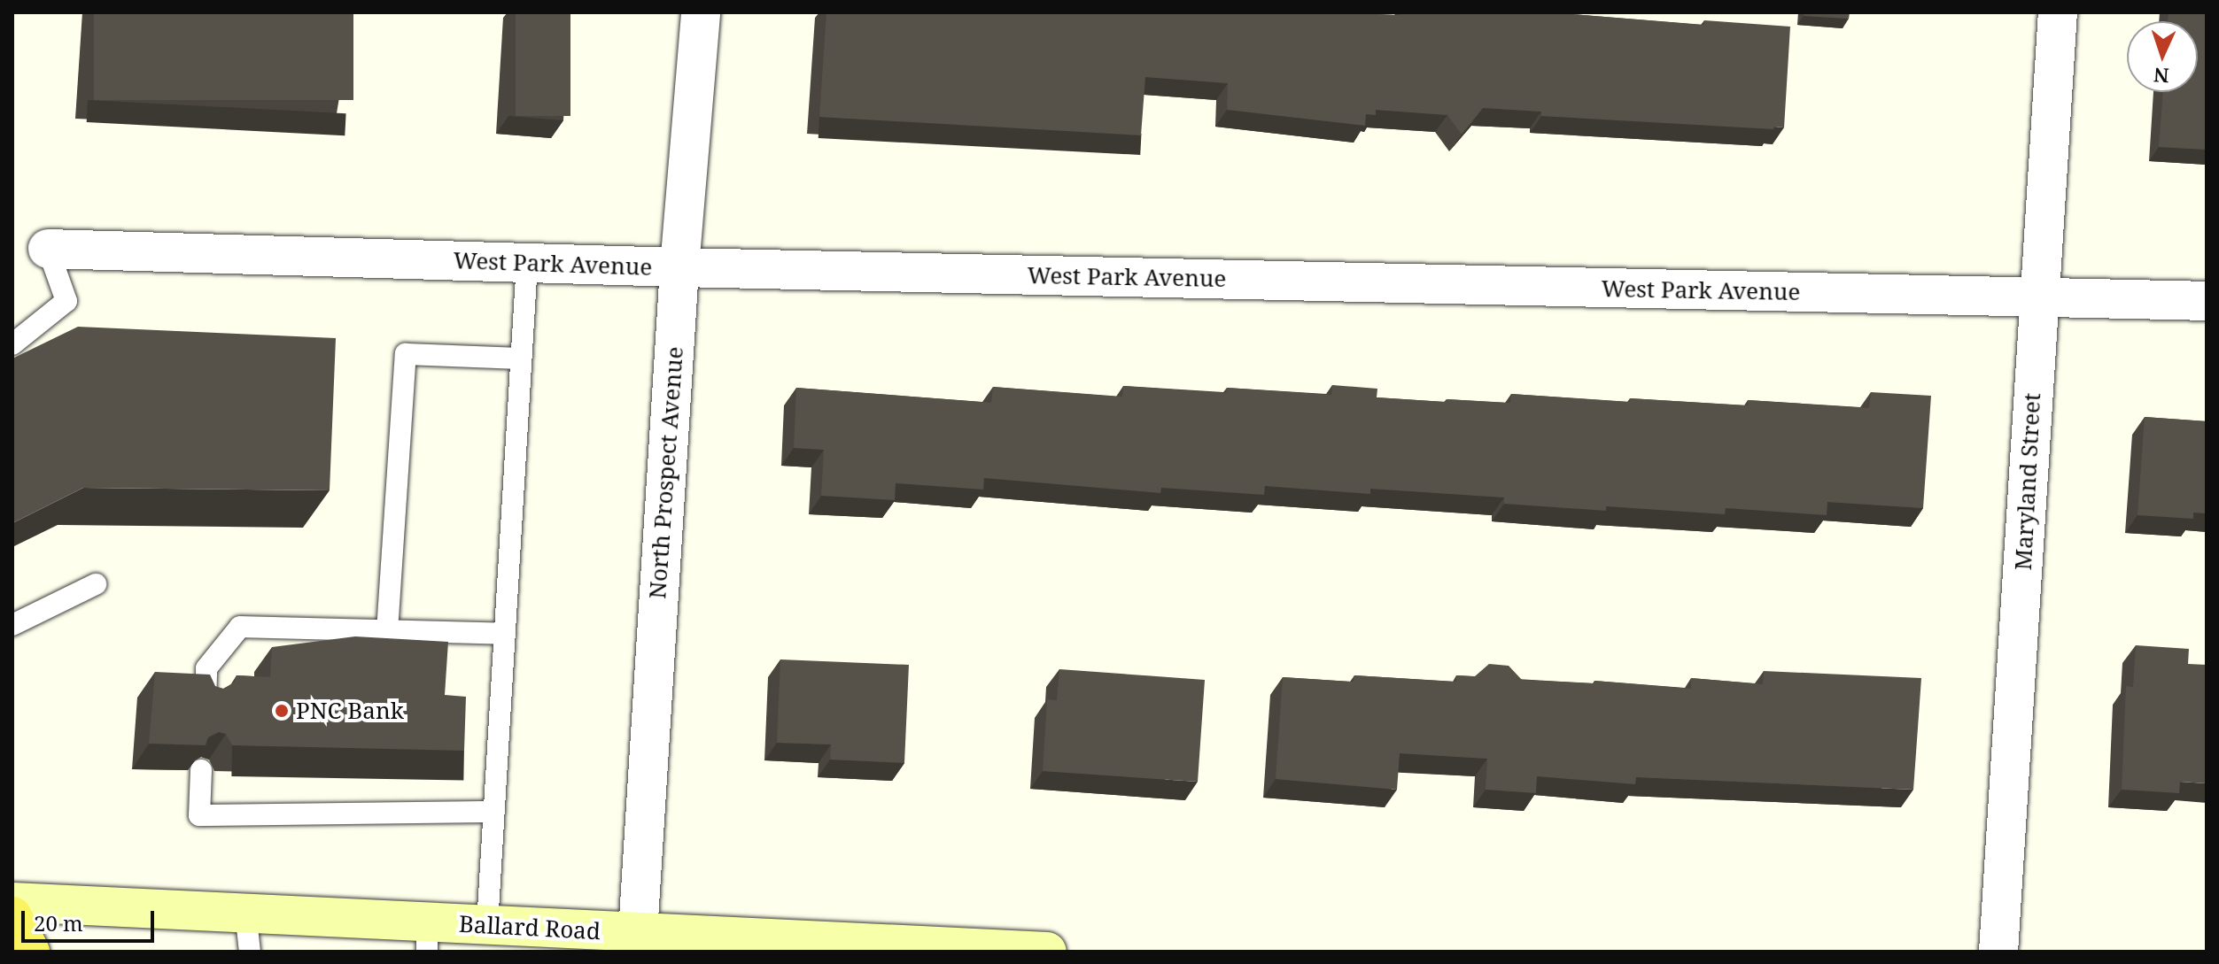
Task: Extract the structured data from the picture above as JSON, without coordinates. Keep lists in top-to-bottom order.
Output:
{
  "streets": {
    "street": [
      "West Park Avenue",
      "North Prospect Avenue",
      "Maryland Street",
      "Ballard Road"
    ]
  },
  "crossings": [
    ["West Park Avenue", "North Prospect Avenue"],
    ["West Park Avenue", "Maryland Street"],
    ["North Prospect Avenue", "Ballard Road"]
  ],
  "places": ["PNC Bank"],
  "scale_bar": "20 m",
  "north": "bottom"
}
